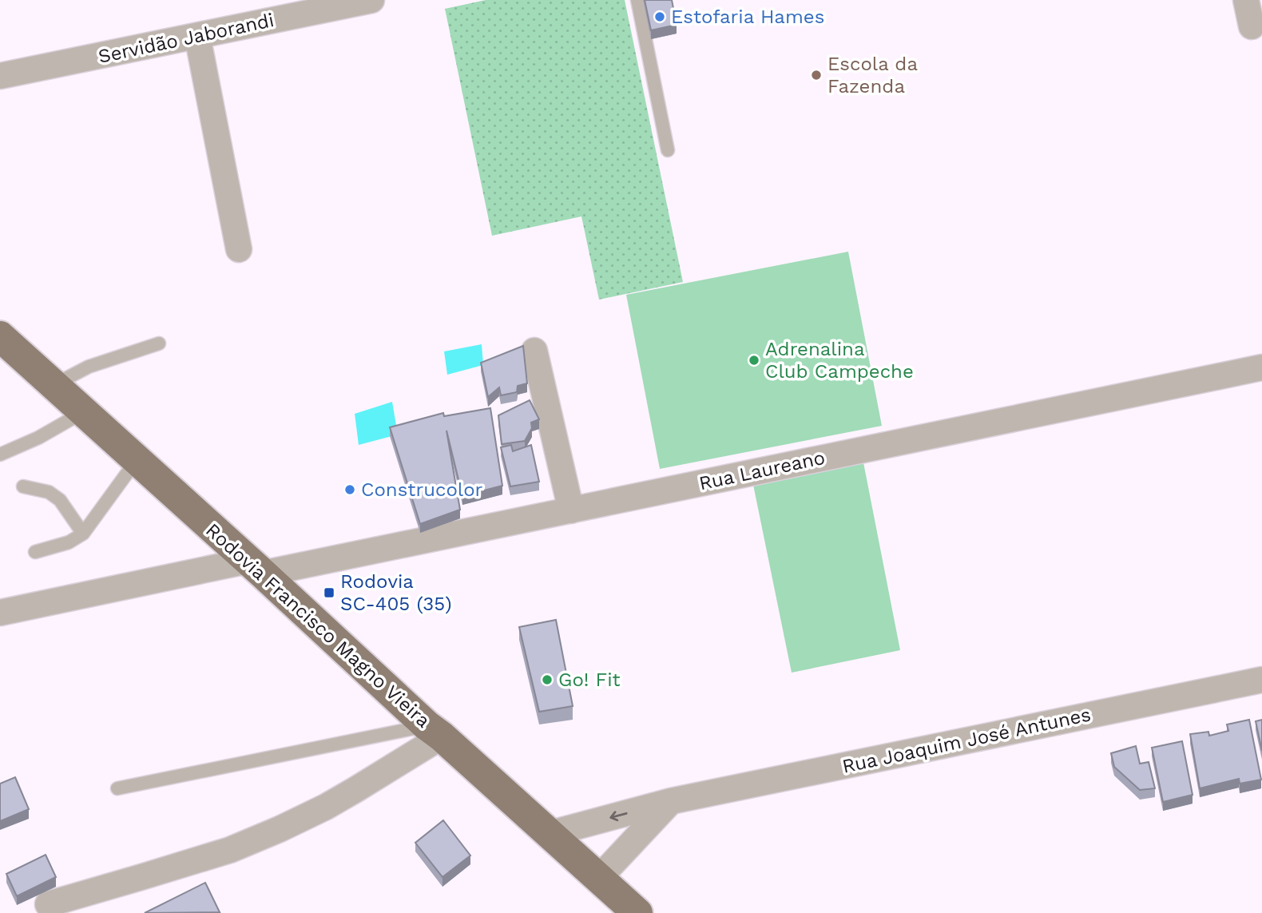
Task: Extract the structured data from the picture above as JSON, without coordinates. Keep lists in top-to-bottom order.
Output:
{
  "streets": {
    "main road": ["Rodovia Francisco Magno Vieira"],
    "street": ["Servidão Jaborandi", "Rua Laureano", "Rua Joaquim José Antunes"]
  },
  "crossings": [
    ["Rua Laureano", "Rodovia Francisco Magno Vieira"],
    ["Rodovia Francisco Magno Vieira", "Rua Joaquim José Antunes"]
  ],
  "places": {
    "other": [
      "Estofaria Hames",
      "Escola da Fazenda",
      "Adrenalina Club Campeche",
      "Construcolor",
      "Go! Fit"
    ],
    "transit": ["Rodovia SC-405 (35)"]
  }
}
